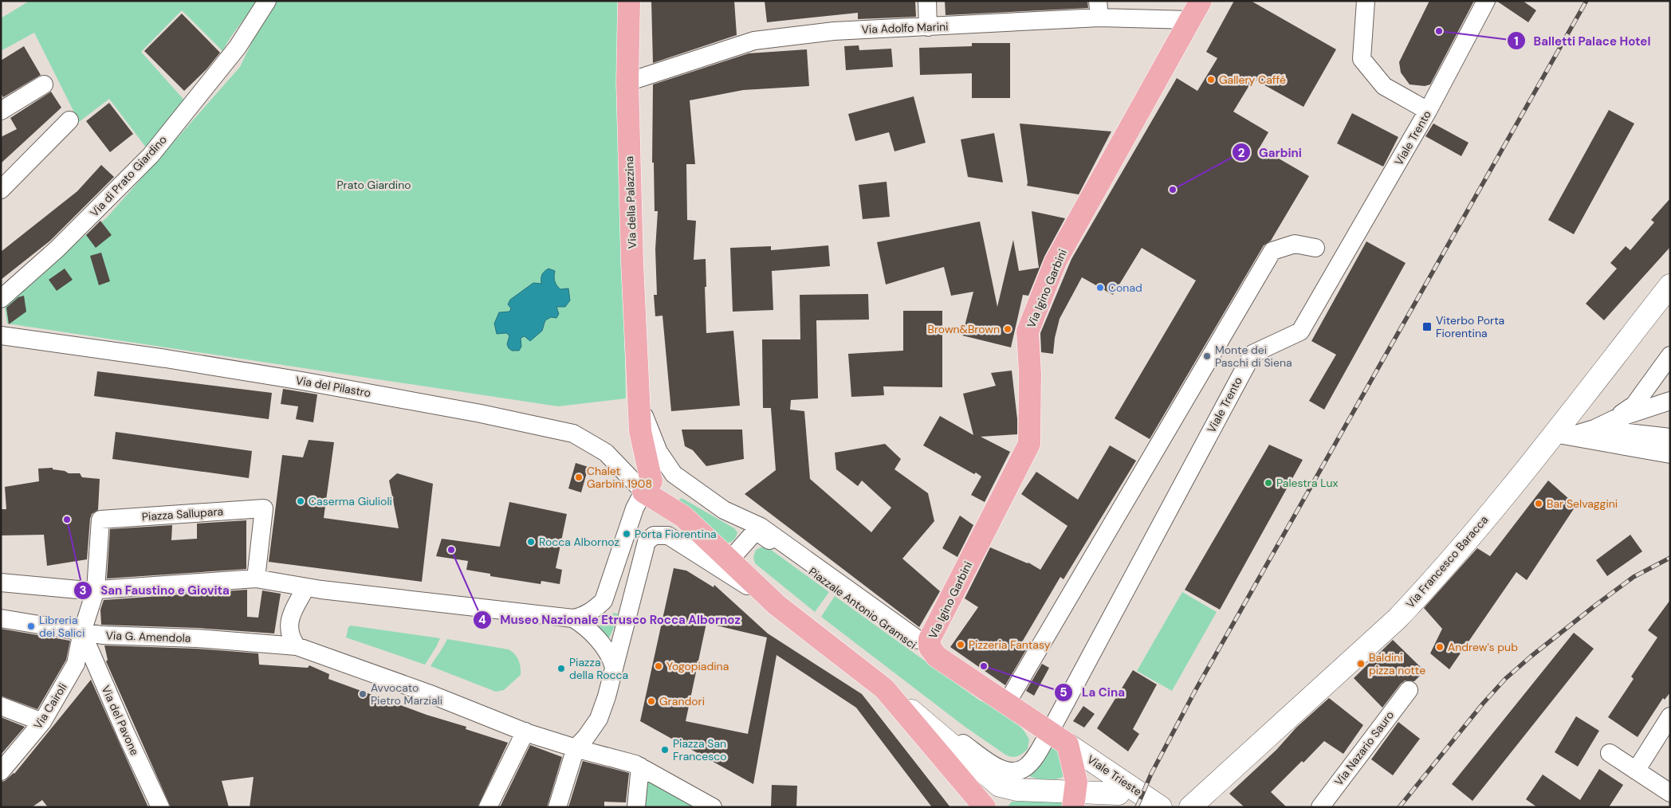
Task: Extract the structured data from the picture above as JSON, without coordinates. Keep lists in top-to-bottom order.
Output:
{
  "streets": {
    "main road": [
      "Via della Palazzina",
      "Via Igino Garbini",
      "Via Francesco Baracca",
      "Piazzale Antonio Gramsci",
      "Viale Trieste"
    ],
    "street": [
      "Via Adolfo Marini",
      "Viale Trento",
      "Via di Prato Giardino",
      "Via del Pilastro",
      "Piazza Sallupara",
      "Via G. Amendola",
      "Via Cairoli",
      "Via del Pavone",
      "Via Nazario Sauro"
    ]
  },
  "crossings": [
    ["Via Adolfo Marini", "Via della Palazzina"],
    ["Via Adolfo Marini", "Via Igino Garbini"],
    ["Viale Trento", "Piazzale Antonio Gramsci"],
    ["Via della Palazzina", "Via del Pilastro"],
    ["Via della Palazzina", "Piazzale Antonio Gramsci"],
    ["Via Igino Garbini", "Piazzale Antonio Gramsci"],
    ["Piazza Sallupara", "Via Cairoli"],
    ["Piazzale Antonio Gramsci", "Viale Trieste"],
    ["Via G. Amendola", "Via Cairoli"],
    ["Via G. Amendola", "Via del Pavone"],
    ["Via Cairoli", "Via del Pavone"]
  ],
  "parks": ["Prato Giardino"],
  "places": {
    "other": [
      "Balletti Palace Hotel",
      "Gallery Caffé",
      "Garbini",
      "Conad",
      "Brown&Brown",
      "Monte dei Paschi di Siena",
      "Chalet Garbini 1908",
      "Palestra Lux",
      "Caserma Giulioli",
      "Bar Selvaggini",
      "San Faustino e Giovita",
      "Porta Fiorentina",
      "Rocca Albornoz",
      "Museo Nazionale Etrusco Rocca Albornoz",
      "Libreria dei Salici",
      "Pizzeria Fantasy",
      "Andrew's pub",
      "Baldini pizza notte",
      "Yogopiadina",
      "La Cina",
      "Piazza della Rocca",
      "Avvocato Pietro Marziali",
      "Grandori",
      "Piazza San Francesco"
    ],
    "transit": ["Viterbo Porta Fiorentina"]
  }
}
